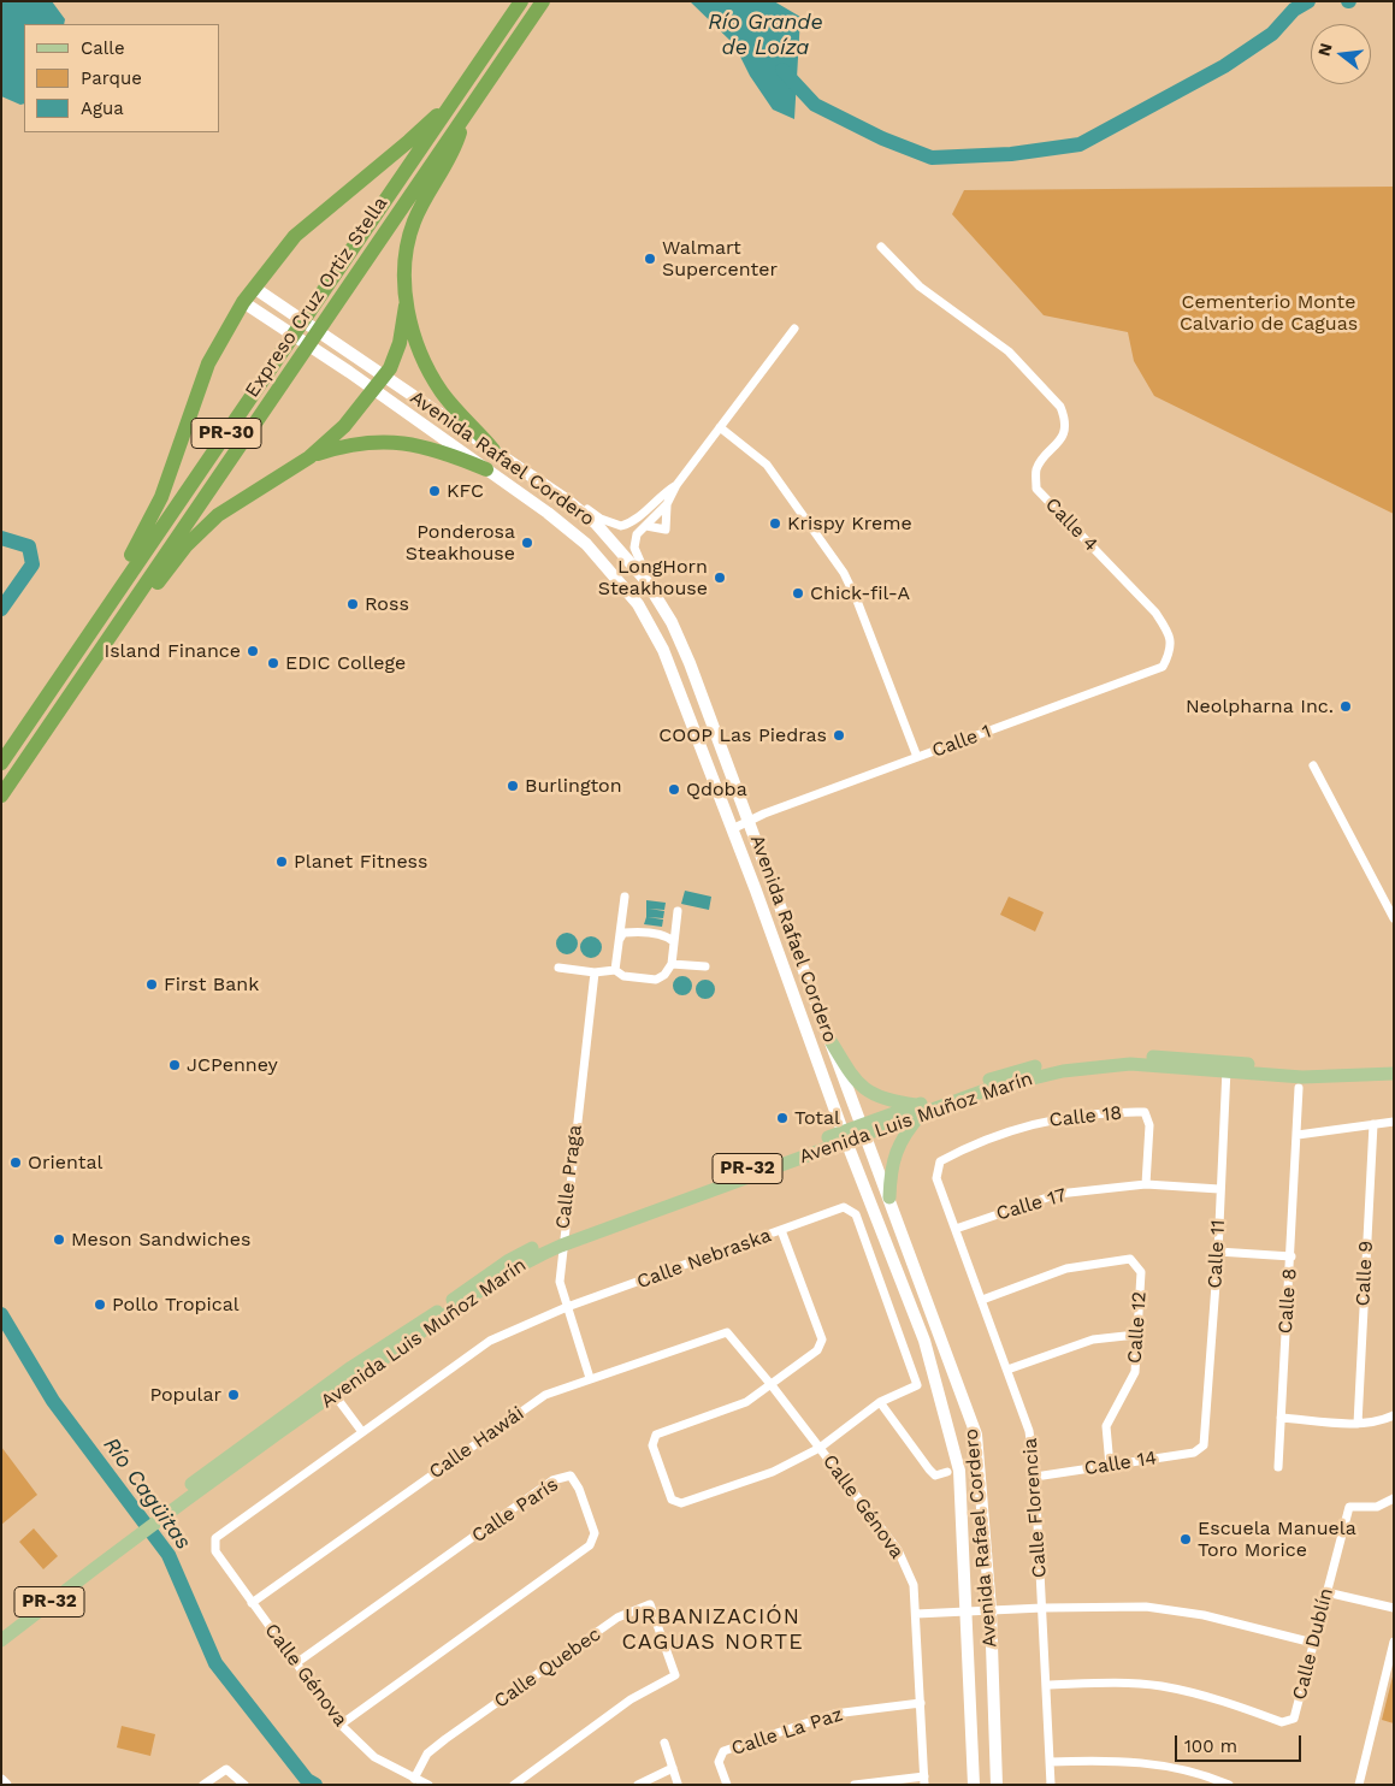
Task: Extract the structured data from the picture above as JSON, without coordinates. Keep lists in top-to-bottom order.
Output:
{
  "streets": {
    "highway": ["Expreso Cruz Ortiz Stella", "PR-30"],
    "main road": ["Avenida Rafael Cordero", "Avenida Luis Muñoz Marín", "PR-32"],
    "street": [
      "Calle 4",
      "Calle 1",
      "Calle 18",
      "Calle Praga",
      "Calle 17",
      "Calle 11",
      "Calle Nebraska",
      "Calle 9",
      "Calle 8",
      "Calle 12",
      "Calle Hawái",
      "Calle 14",
      "Calle Génova",
      "Calle Florencia",
      "Calle París",
      "Calle Dublín",
      "Calle Quebec",
      "Calle La Paz"
    ]
  },
  "crossings": [
    ["Avenida Rafael Cordero", "Calle 1"],
    ["Avenida Rafael Cordero", "Avenida Luis Muñoz Marín"],
    ["Calle 4", "Calle 1"],
    ["Calle 18", "Calle 17"],
    ["Calle 18", "Calle Florencia"],
    ["Avenida Luis Muñoz Marín", "Calle Praga"],
    ["Avenida Luis Muñoz Marín", "Calle 11"],
    ["Calle Praga", "Calle Nebraska"],
    ["Calle Praga", "Calle Hawái"],
    ["Calle 17", "Calle 11"],
    ["Calle 17", "Calle Florencia"],
    ["Calle 11", "Calle 14"],
    ["Calle Nebraska", "Calle Génova"],
    ["Calle 12", "Calle 14"],
    ["Calle 12", "Calle Florencia"],
    ["Calle Hawái", "Calle Génova"],
    ["Calle 14", "Calle Florencia"],
    ["Calle Génova", "Calle París"],
    ["Calle Génova", "Calle Quebec"],
    ["Calle Génova", "Calle La Paz"],
    ["Calle Florencia", "Calle Dublín"]
  ],
  "districts": ["URBANIZACIÓN CAGUAS NORTE"],
  "water": ["Río Grande de Loíza", "Río Cagüitas"],
  "parks": ["Cementerio Monte Calvario de Caguas"],
  "places": [
    "Walmart Supercenter",
    "KFC",
    "Krispy Kreme",
    "Ponderosa Steakhouse",
    "LongHorn Steakhouse",
    "Chick-fil-A",
    "Ross",
    "Island Finance",
    "EDIC College",
    "Neolpharna Inc.",
    "COOP Las Piedras",
    "Burlington",
    "Qdoba",
    "Planet Fitness",
    "First Bank",
    "JCPenney",
    "Total",
    "Oriental",
    "Meson Sandwiches",
    "Pollo Tropical",
    "Popular",
    "Escuela Manuela Toro Morice"
  ],
  "legend": ["Calle", "Parque", "Agua"],
  "scale_bar": "100 m",
  "north": "left"
}
